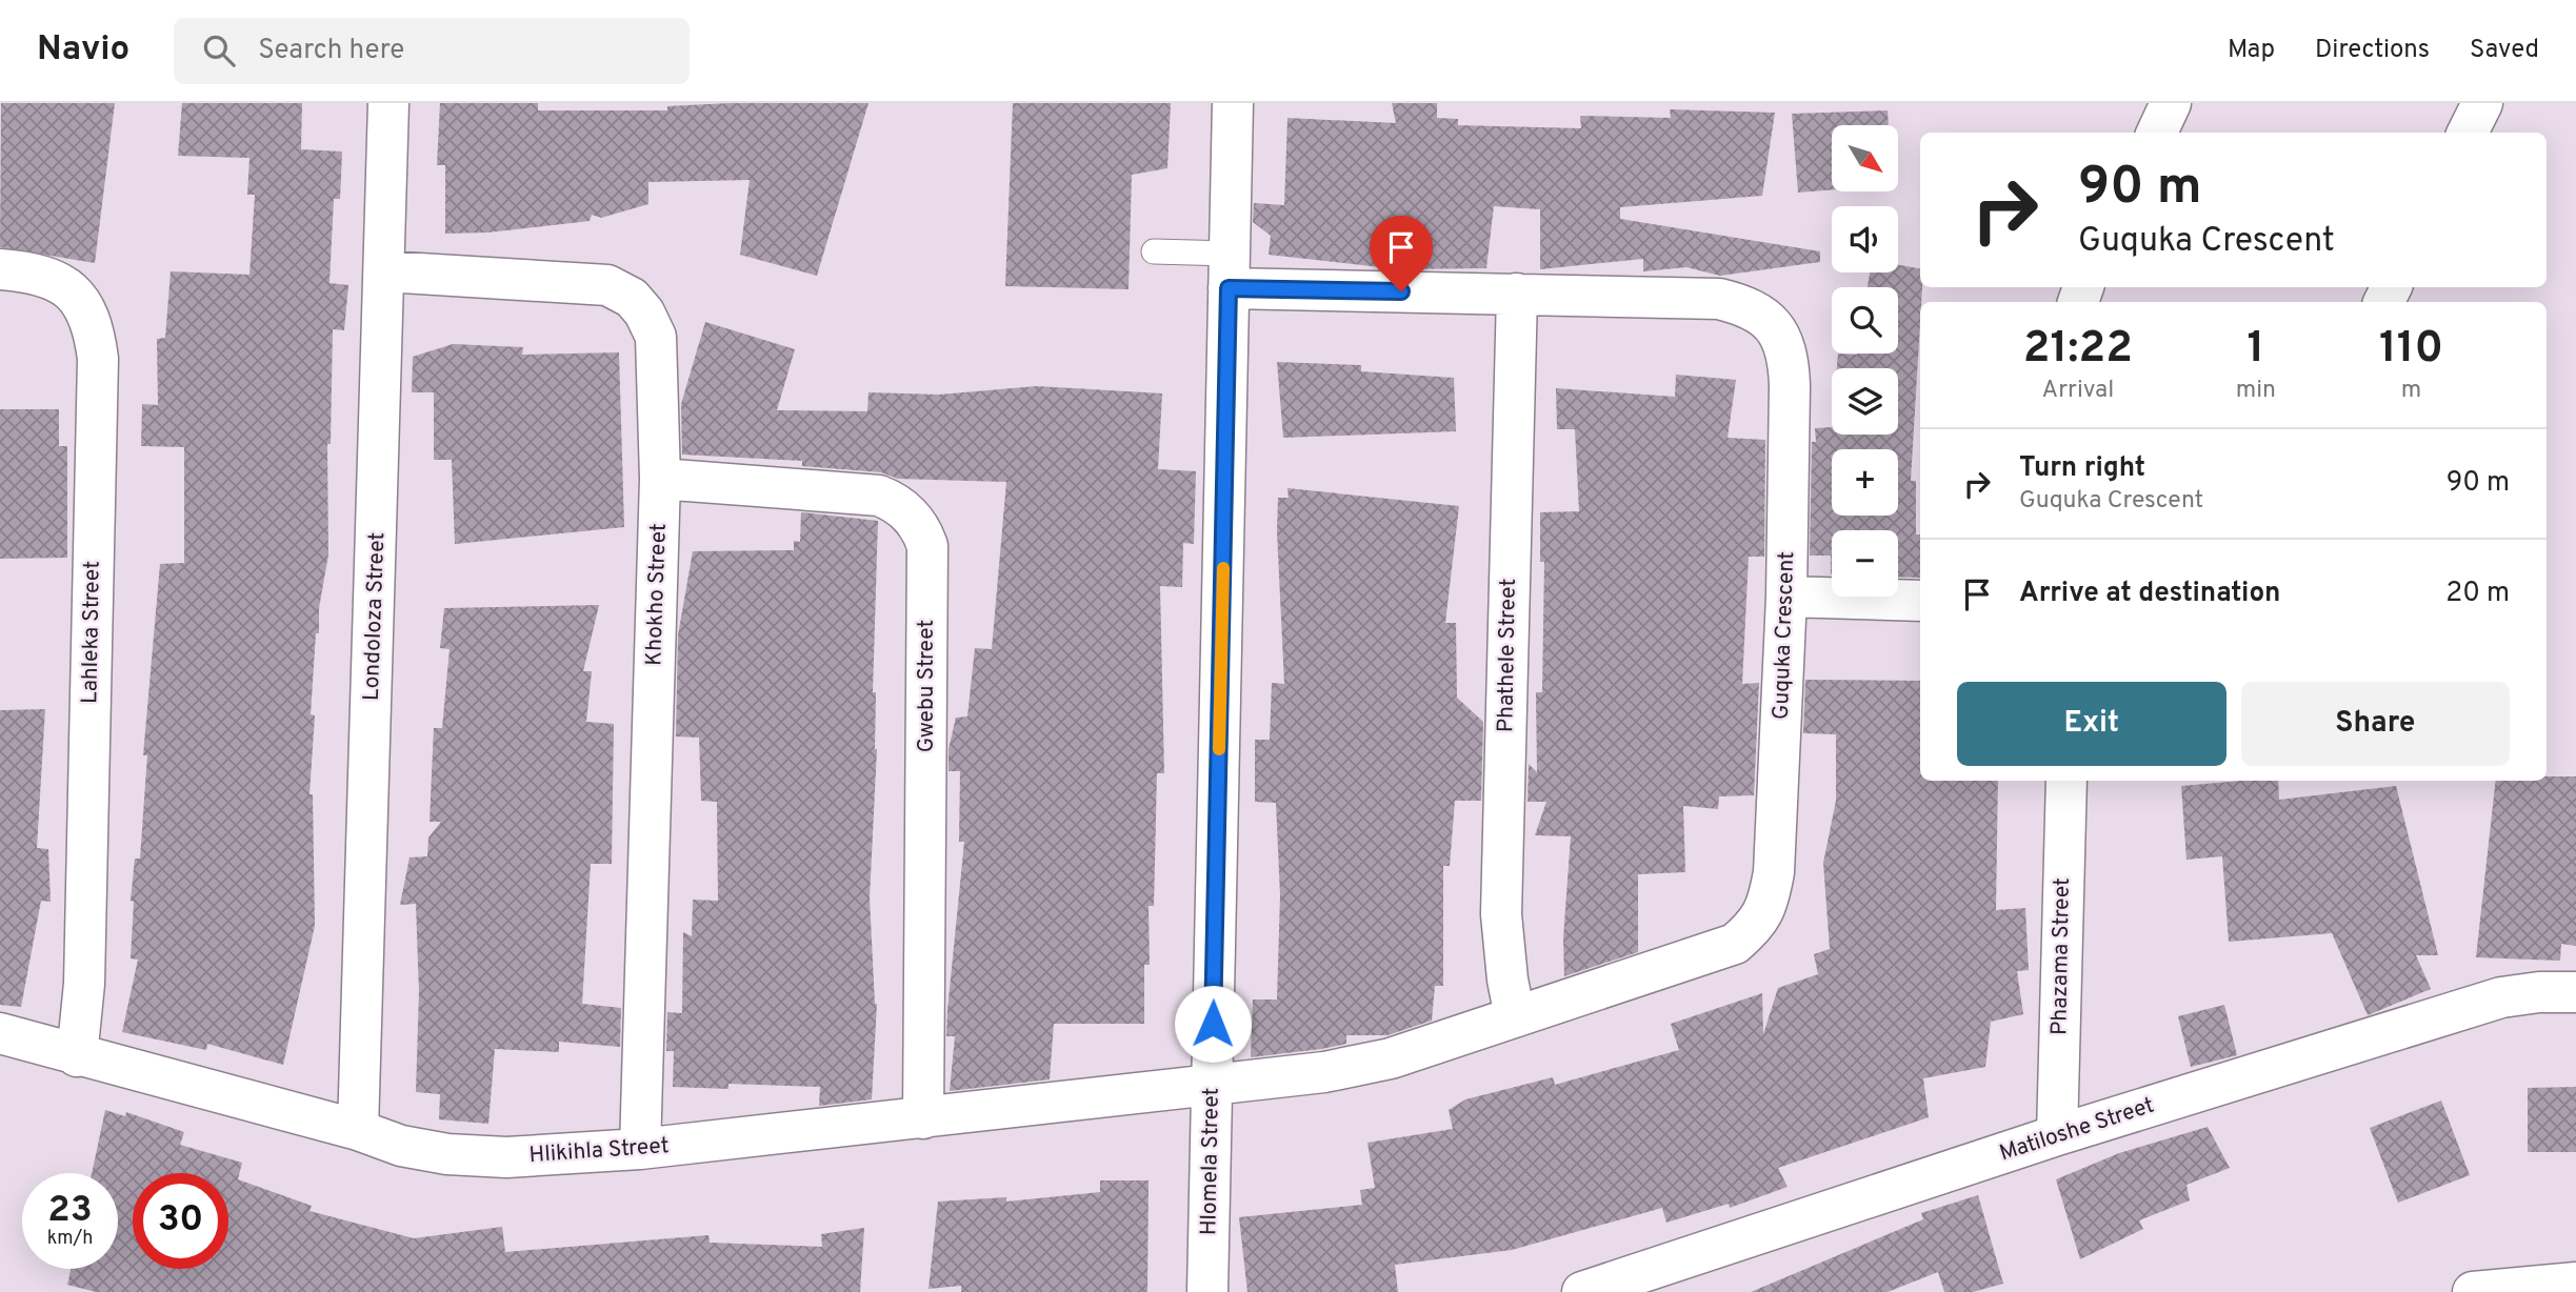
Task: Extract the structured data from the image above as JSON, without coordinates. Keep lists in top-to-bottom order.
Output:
{
  "streets": {
    "street": [
      "Khokho Street",
      "Londoloza Street",
      "Lahleka Street",
      "Guquka Crescent",
      "Phathele Street",
      "Gwebu Street",
      "Phazama Street",
      "Matiloshe Street",
      "Hlikihla Street",
      "Hlomela Street"
    ]
  },
  "crossings": [
    ["Khokho Street", "Londoloza Street"],
    ["Khokho Street", "Gwebu Street"],
    ["Khokho Street", "Hlikihla Street"],
    ["Londoloza Street", "Hlikihla Street"],
    ["Lahleka Street", "Hlikihla Street"],
    ["Guquka Crescent", "Phathele Street"],
    ["Guquka Crescent", "Hlikihla Street"],
    ["Guquka Crescent", "Hlomela Street"],
    ["Gwebu Street", "Hlikihla Street"],
    ["Phazama Street", "Matiloshe Street"],
    ["Hlikihla Street", "Hlomela Street"]
  ],
  "north": "bottom right",
  "page": {
    "header": "Navio",
    "search": "Search here",
    "nav": ["Map", "Directions", "Saved"],
    "map_buttons": ["+", "−"],
    "turn": ["90 m", "Guquka Crescent"],
    "eta": [
      "21:22",
      "Arrival",
      "1",
      "min",
      "110",
      "m"
    ],
    "list": [
      {
        "name": "Turn right",
        "note": "Guquka Crescent",
        "value": "90 m"
      },
      {
        "name": "Arrive at destination",
        "value": "20 m"
      }
    ],
    "buttons": ["Exit", "Share"],
    "speed": "23 km/h",
    "limit": "30"
  }
}
